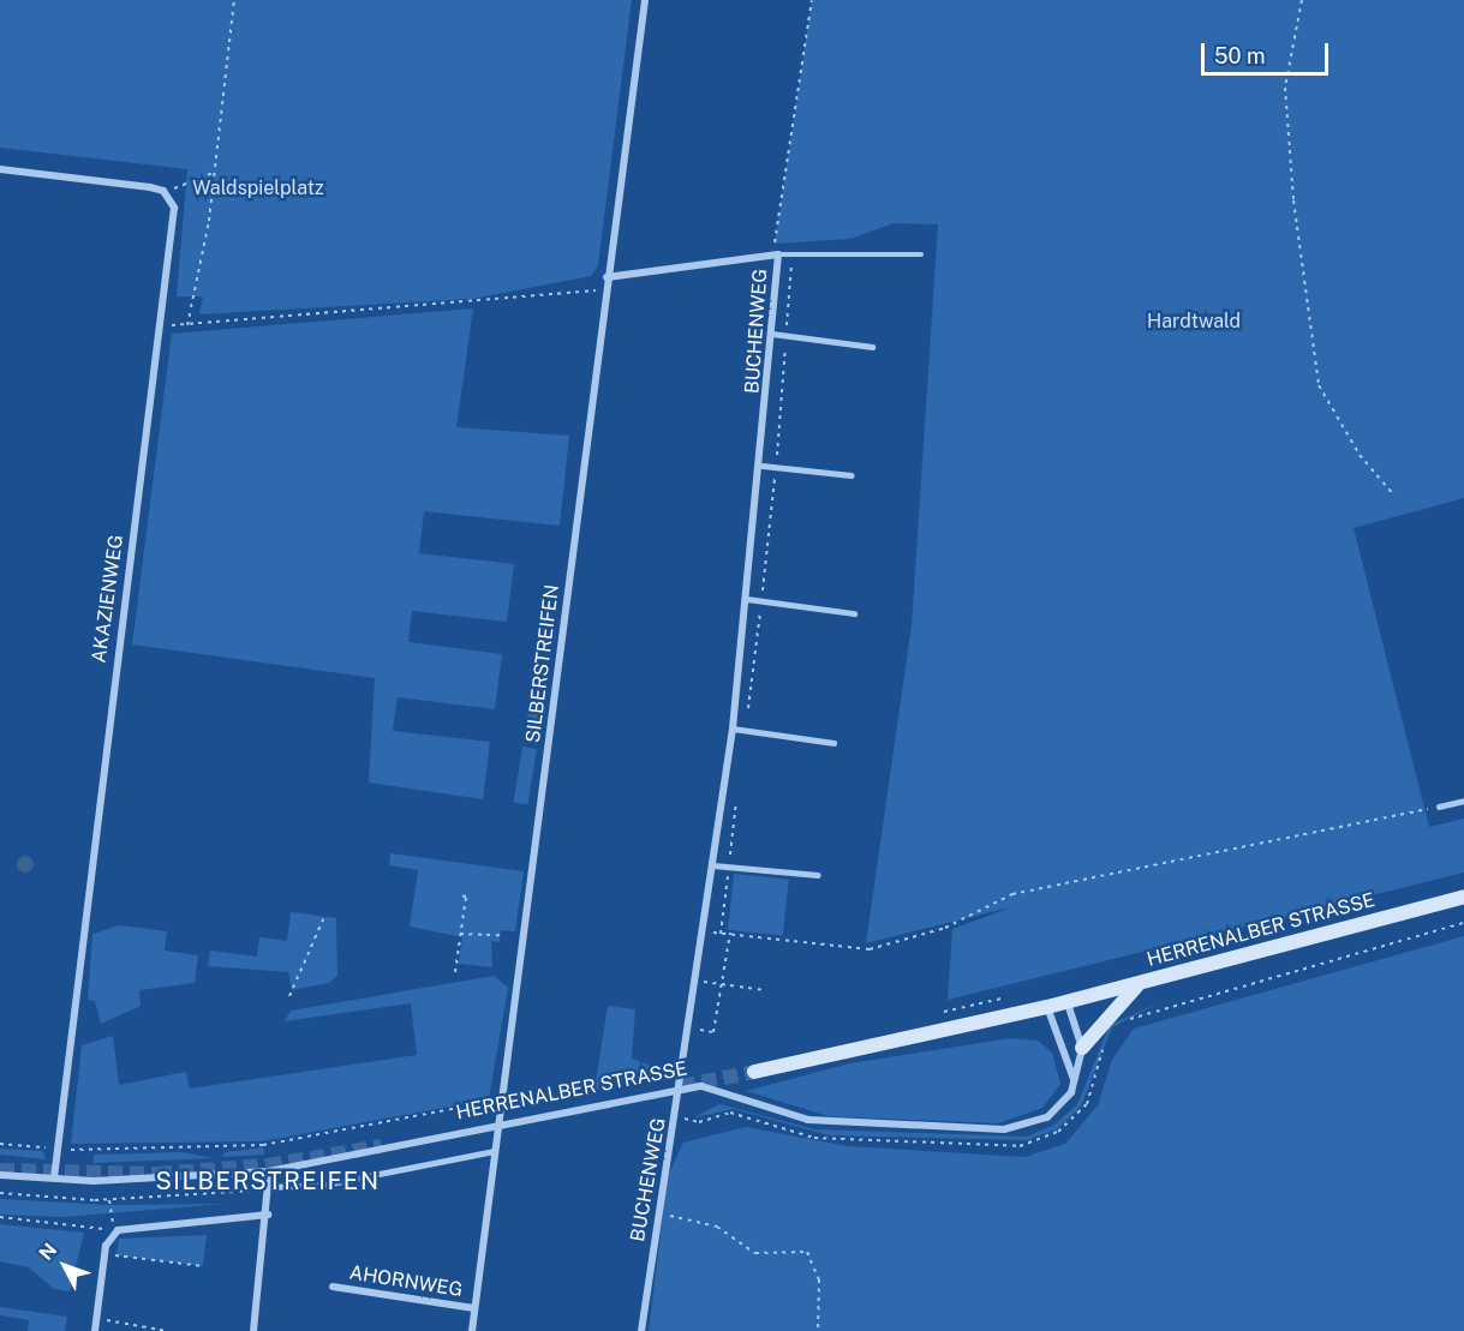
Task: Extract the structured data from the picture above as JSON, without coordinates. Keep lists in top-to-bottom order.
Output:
{
  "streets": {
    "main road": ["HERRENALBER STRASSE"],
    "street": [
      "BUCHENWEG",
      "AKAZIENWEG",
      "SILBERSTREIFEN",
      "AHORNWEG"
    ]
  },
  "crossings": [
    ["BUCHENWEG", "HERRENALBER STRASSE"],
    ["AKAZIENWEG", "HERRENALBER STRASSE"],
    ["SILBERSTREIFEN", "HERRENALBER STRASSE"],
    ["SILBERSTREIFEN", "AHORNWEG"]
  ],
  "districts": ["SILBERSTREIFEN"],
  "parks": ["Waldspielplatz", "Hardtwald"],
  "scale_bar": "50 m",
  "north": "top left"
}
